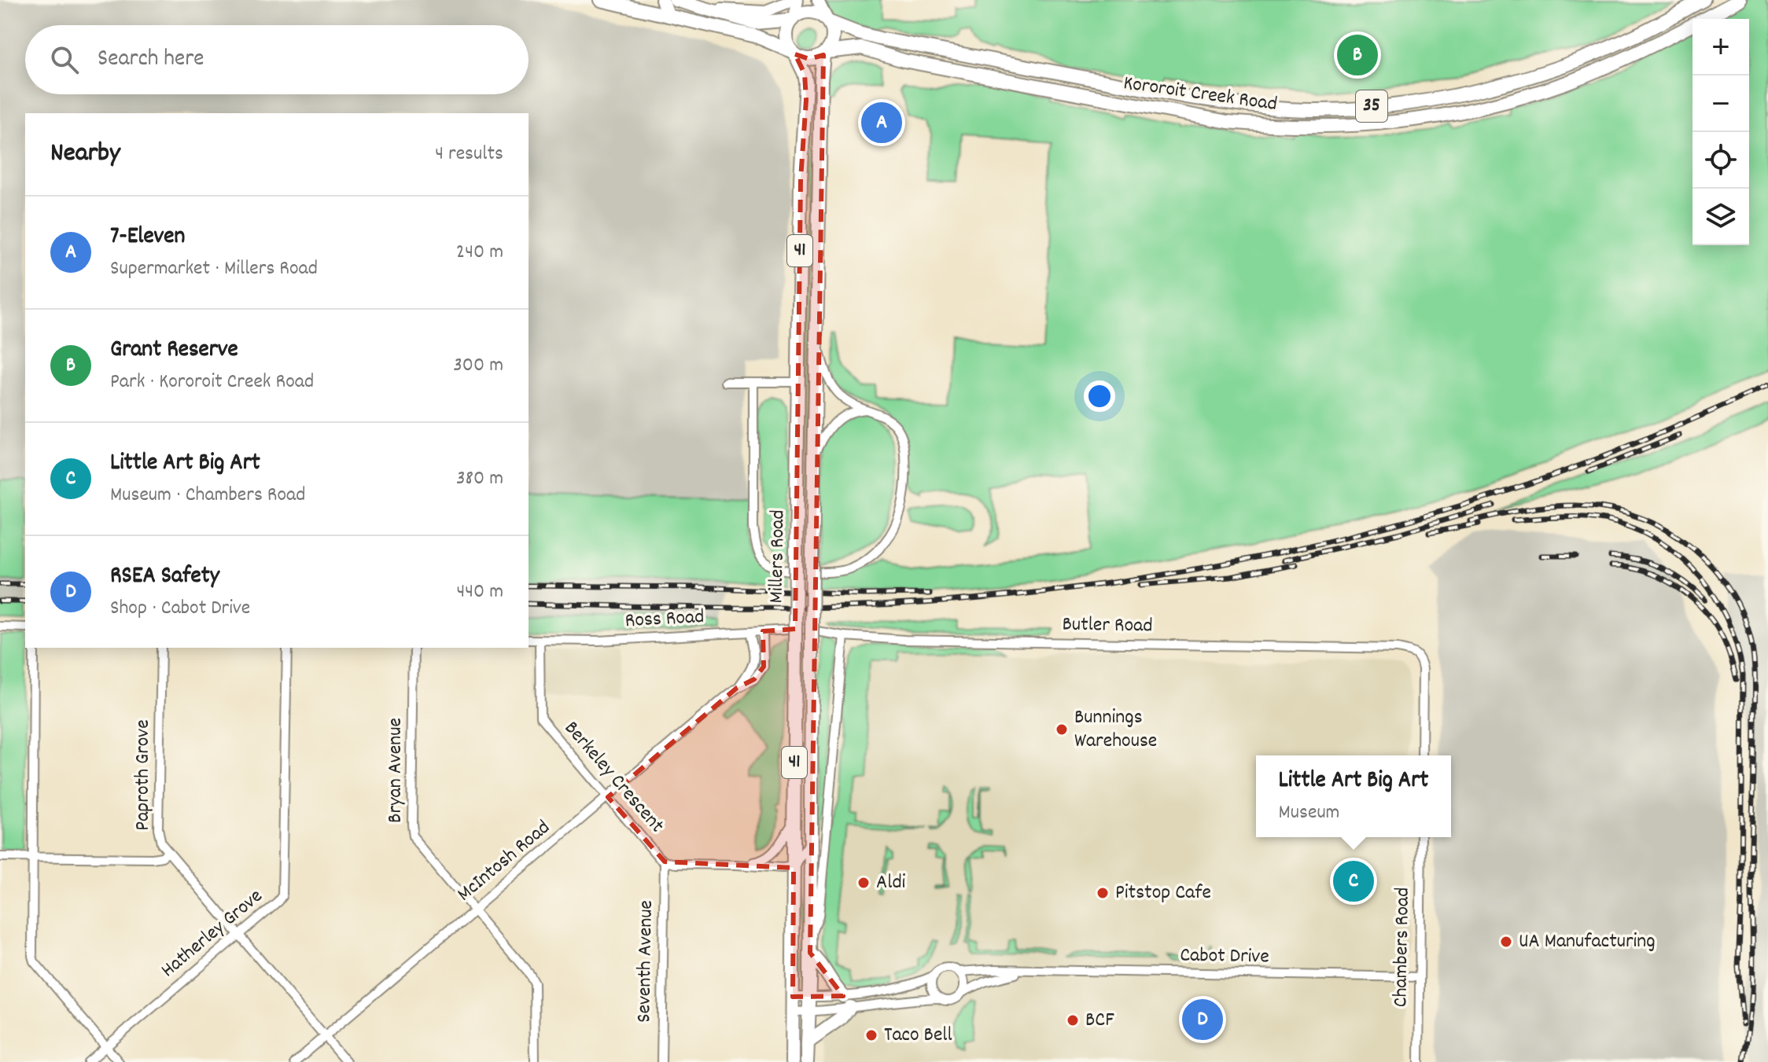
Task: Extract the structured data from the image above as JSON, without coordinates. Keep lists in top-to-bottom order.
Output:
{
  "streets": {
    "main road": [
      "Kororoit Creek Road",
      "35",
      "41",
      "Millers Road"
    ],
    "street": [
      "Ross Road",
      "Butler Road",
      "Bryan Avenue",
      "Paproth Grove",
      "Berkeley Crescent",
      "McIntosh Road",
      "Hatherley Grove",
      "Chambers Road",
      "Cabot Drive",
      "Seventh Avenue"
    ]
  },
  "crossings": [
    ["Kororoit Creek Road", "35"],
    ["Kororoit Creek Road", "Millers Road"],
    ["35", "Millers Road"],
    ["Millers Road", "Ross Road"],
    ["Millers Road", "Butler Road"],
    ["Millers Road", "Berkeley Crescent"],
    ["Ross Road", "Butler Road"],
    ["Ross Road", "Berkeley Crescent"],
    ["Ross Road", "McIntosh Road"],
    ["Bryan Avenue", "McIntosh Road"],
    ["Paproth Grove", "McIntosh Road"],
    ["Paproth Grove", "Hatherley Grove"],
    ["Berkeley Crescent", "McIntosh Road"],
    ["Berkeley Crescent", "Seventh Avenue"],
    ["Chambers Road", "Cabot Drive"]
  ],
  "places": [
    "Bunnings Warehouse",
    "Aldi",
    "Pitstop Cafe",
    "UA Manufacturing",
    "BCF",
    "Taco Bell"
  ],
  "page": {
    "map_buttons": ["+", "−"],
    "search": "Search here",
    "pins": [
      "B",
      "A",
      "C",
      "D"
    ],
    "heading": ["Nearby", "4 results"],
    "list": [
      {
        "mark": "A",
        "name": "7-Eleven",
        "note": "Supermarket · Millers Road",
        "value": "240 m"
      },
      {
        "mark": "B",
        "name": "Grant Reserve",
        "note": "Park · Kororoit Creek Road",
        "value": "300 m"
      },
      {
        "mark": "C",
        "name": "Little Art Big Art",
        "note": "Museum · Chambers Road",
        "value": "380 m"
      },
      {
        "mark": "D",
        "name": "RSEA Safety",
        "note": "Shop · Cabot Drive",
        "value": "440 m"
      }
    ],
    "popup": ["Little Art Big Art", "Museum"]
  }
}
